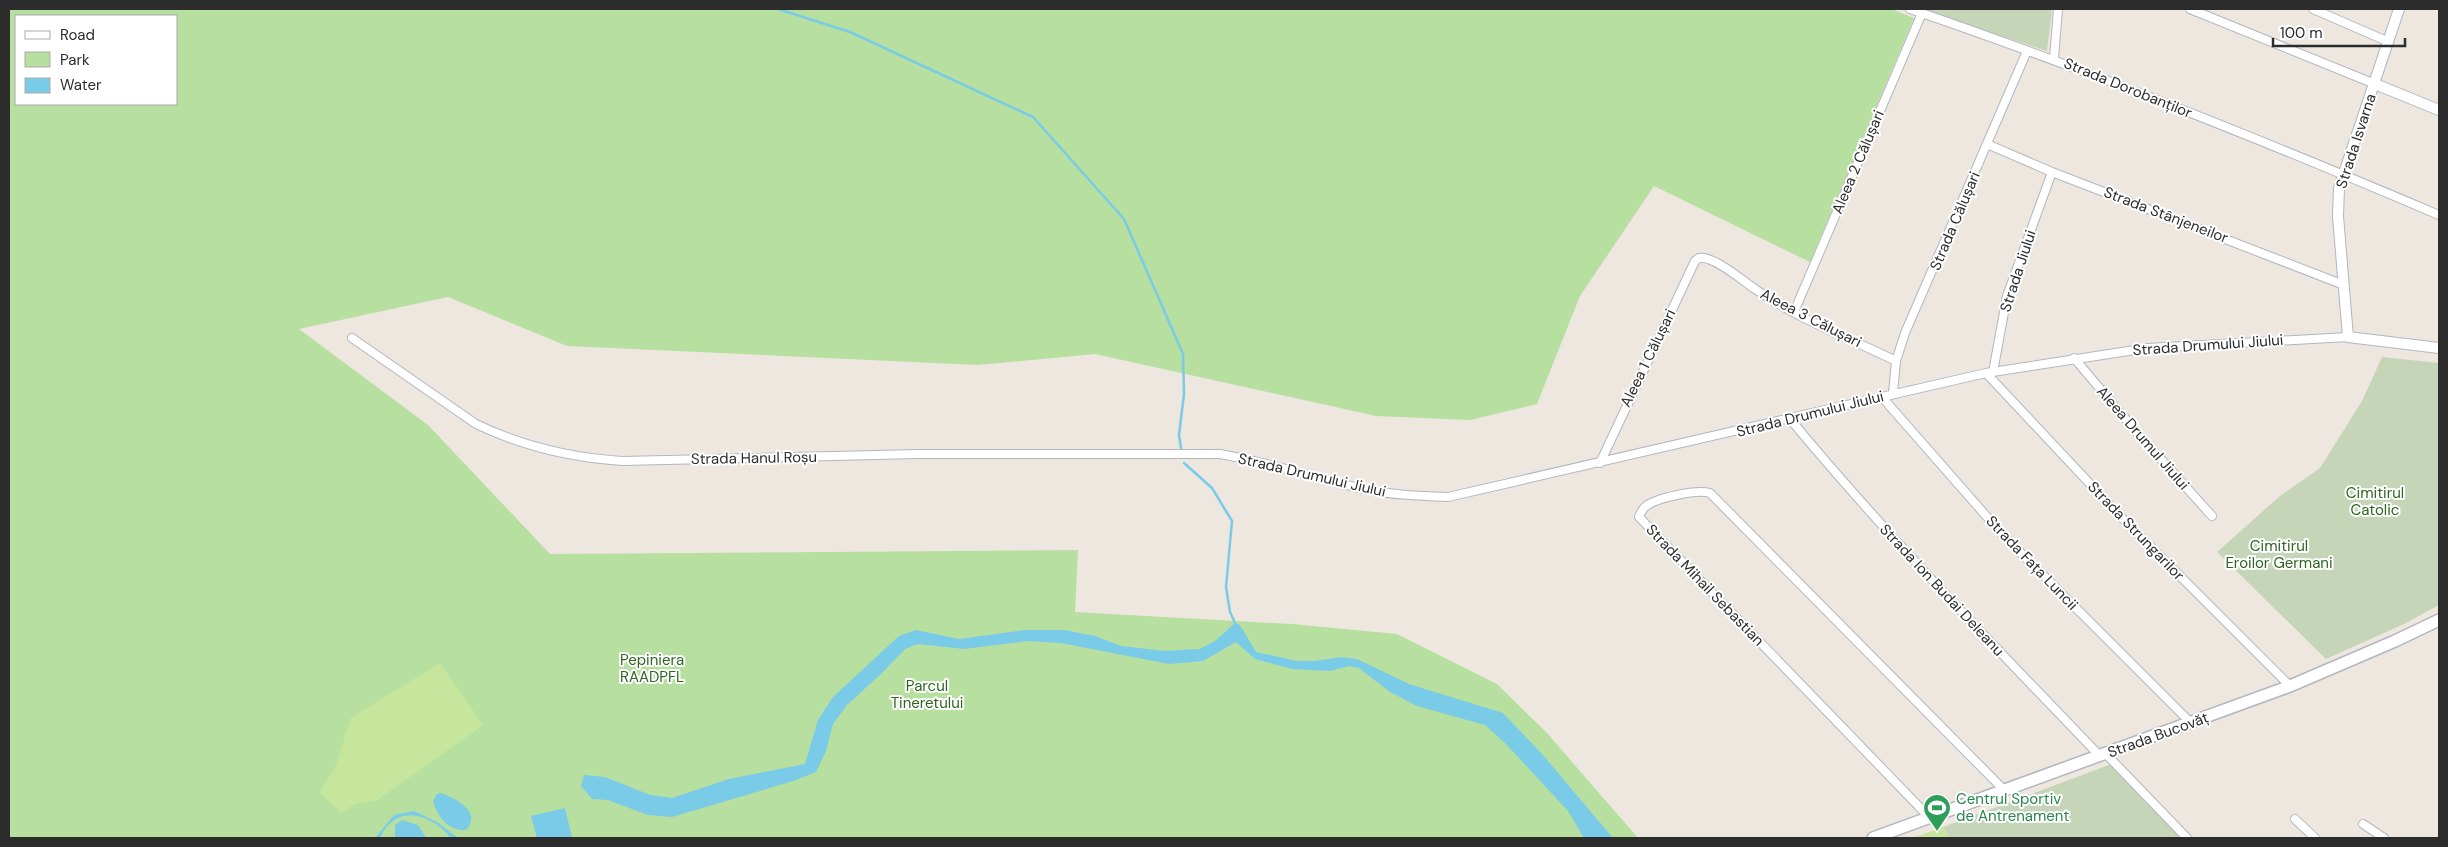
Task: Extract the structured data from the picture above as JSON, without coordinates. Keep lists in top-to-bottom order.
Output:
{
  "streets": {
    "main road": ["Strada Bucovăț"],
    "street": [
      "Strada Dorobanților",
      "Strada Isvarna",
      "Aleea 2 Călușari",
      "Strada Stânjeneilor",
      "Strada Călușari",
      "Strada Jiului",
      "Aleea 3 Călușari",
      "Strada Drumului Jiului",
      "Aleea 1 Călușari",
      "Aleea Drumul Jiului",
      "Strada Hanul Roșu",
      "Strada Strungarilor",
      "Strada Fața Luncii",
      "Strada Mihail Sebastian",
      "Strada Ion Budai Deleanu"
    ]
  },
  "crossings": [
    ["Strada Dorobanților", "Strada Isvarna"],
    ["Strada Dorobanților", "Aleea 2 Călușari"],
    ["Strada Dorobanților", "Strada Călușari"],
    ["Strada Isvarna", "Strada Stânjeneilor"],
    ["Strada Isvarna", "Strada Drumului Jiului"],
    ["Aleea 2 Călușari", "Aleea 3 Călușari"],
    ["Strada Stânjeneilor", "Strada Călușari"],
    ["Strada Stânjeneilor", "Strada Jiului"],
    ["Strada Călușari", "Aleea 3 Călușari"],
    ["Strada Călușari", "Strada Drumului Jiului"],
    ["Strada Jiului", "Strada Drumului Jiului"],
    ["Strada Jiului", "Strada Strungarilor"],
    ["Aleea 3 Călușari", "Aleea 1 Călușari"],
    ["Strada Drumului Jiului", "Aleea 1 Călușari"],
    ["Strada Drumului Jiului", "Aleea Drumul Jiului"],
    ["Strada Drumului Jiului", "Strada Hanul Roșu"],
    ["Strada Drumului Jiului", "Strada Strungarilor"],
    ["Strada Drumului Jiului", "Strada Fața Luncii"],
    ["Strada Drumului Jiului", "Strada Ion Budai Deleanu"],
    ["Strada Strungarilor", "Strada Bucovăț"],
    ["Strada Fața Luncii", "Strada Bucovăț"],
    ["Strada Mihail Sebastian", "Strada Bucovăț"],
    ["Strada Ion Budai Deleanu", "Strada Bucovăț"]
  ],
  "parks": [
    "Cimitirul Catolic",
    "Cimitirul Eroilor Germani",
    "Pepiniera RAADPFL",
    "Parcul Tineretului"
  ],
  "places": {
    "sports": ["Centrul Sportiv de Antrenament"]
  },
  "legend": ["Road", "Park", "Water"],
  "scale_bar": "100 m"
}
